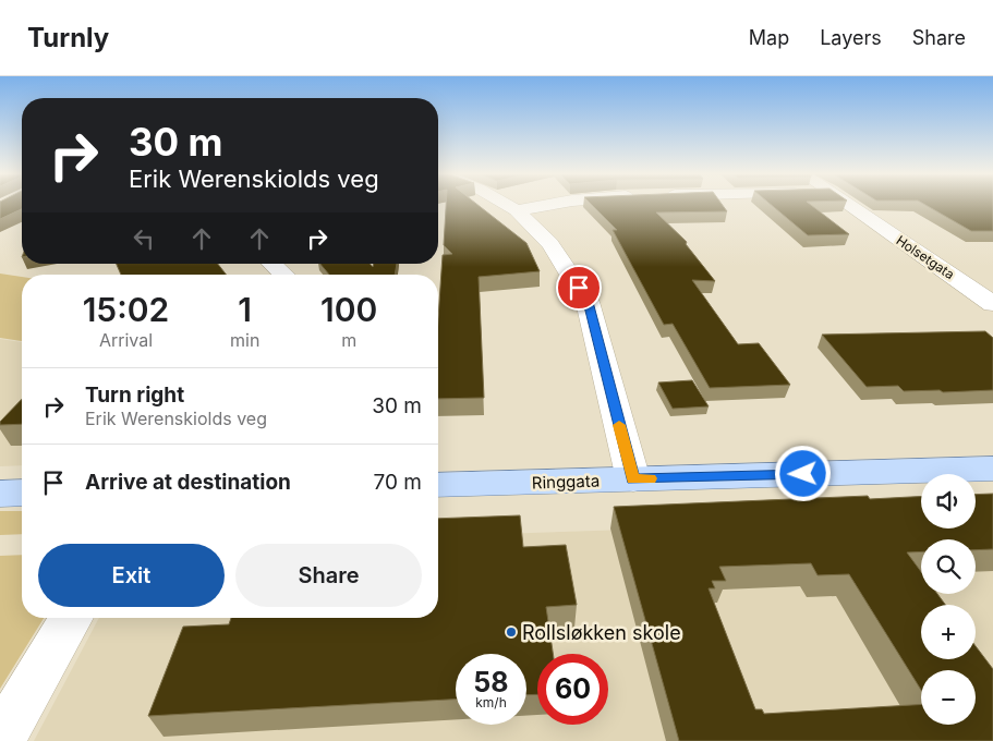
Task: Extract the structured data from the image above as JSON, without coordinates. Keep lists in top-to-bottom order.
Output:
{
  "streets": {
    "main road": ["Ringgata"],
    "street": ["Holsetgata"]
  },
  "places": ["Rollsløkken skole"],
  "page": {
    "header": "Turnly",
    "nav": ["Map", "Layers", "Share"],
    "turn": ["30 m", "Erik Werenskiolds veg"],
    "eta": [
      "15:02",
      "Arrival",
      "1",
      "min",
      "100",
      "m"
    ],
    "list": [
      {
        "name": "Turn right",
        "note": "Erik Werenskiolds veg",
        "value": "30 m"
      },
      {
        "name": "Arrive at destination",
        "value": "70 m"
      }
    ],
    "map_buttons": ["+", "−"],
    "buttons": ["Exit", "Share"],
    "speed": "58 km/h",
    "limit": "60"
  }
}
